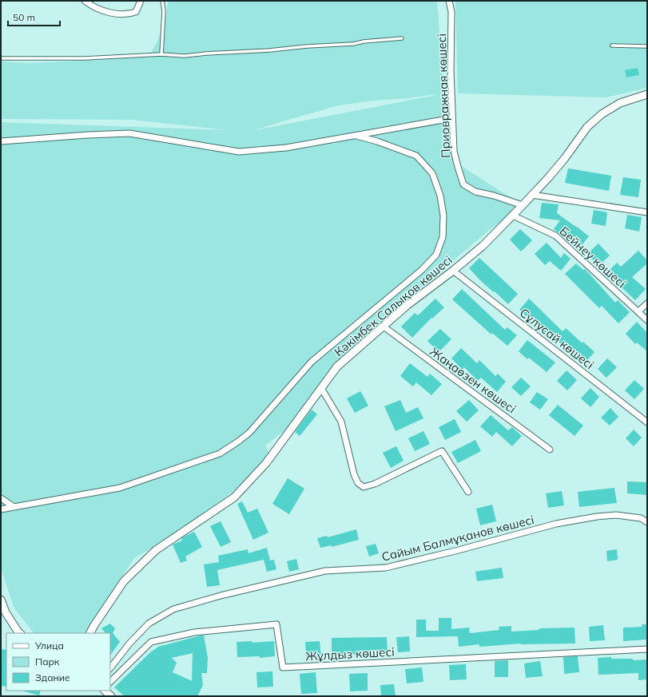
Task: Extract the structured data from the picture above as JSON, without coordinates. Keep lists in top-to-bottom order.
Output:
{
  "streets": {
    "street": [
      "Приовражная көшесі",
      "Бейнеу көшесі",
      "Кәкімбек Салықов көшесі",
      "Сұлусай көшесі",
      "Жаңаөзен көшесі",
      "Сайым Балмұқанов көшесі",
      "Жұлдыз көшесі"
    ]
  },
  "crossings": [
    ["Приовражная көшесі", "Кәкімбек Салықов көшесі"],
    ["Бейнеу көшесі", "Кәкімбек Салықов көшесі"],
    ["Кәкімбек Салықов көшесі", "Сұлусай көшесі"],
    ["Кәкімбек Салықов көшесі", "Жаңаөзен көшесі"]
  ],
  "legend": ["Улица", "Парк", "Здание"],
  "scale_bar": "50 m"
}
